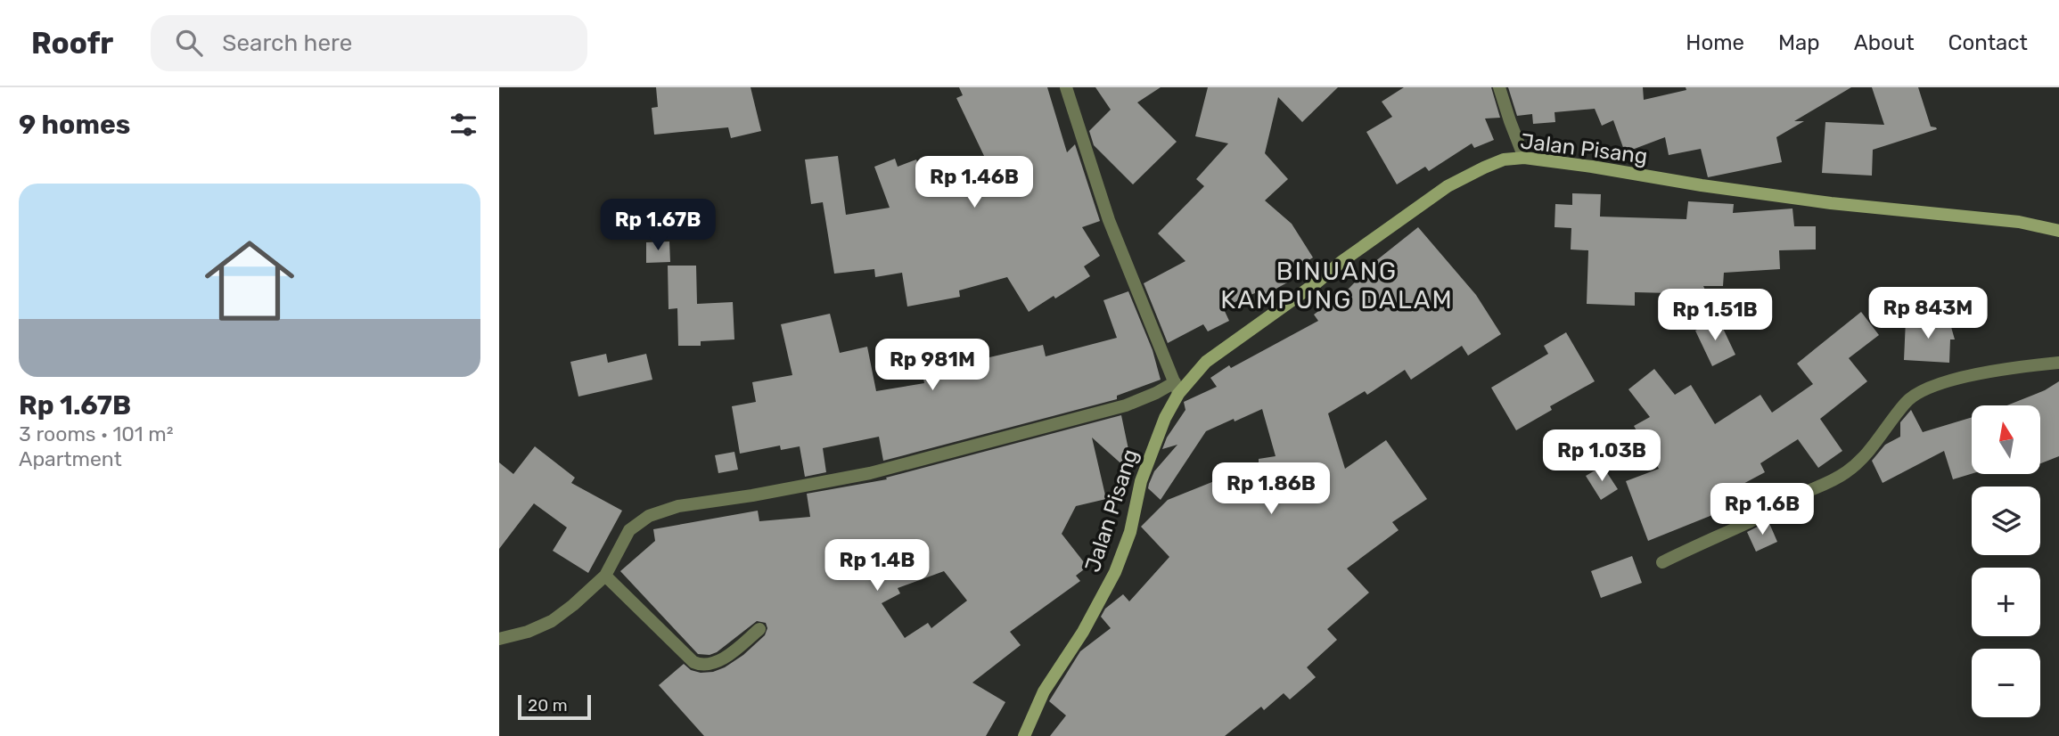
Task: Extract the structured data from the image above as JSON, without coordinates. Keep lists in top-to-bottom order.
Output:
{
  "streets": {
    "street": ["Jalan Pisang"]
  },
  "districts": ["BINUANG KAMPUNG DALAM"],
  "scale_bar": "20 m",
  "north": "top",
  "page": {
    "header": "Roofr",
    "search": "Search here",
    "nav": [
      "Home",
      "Map",
      "About",
      "Contact"
    ],
    "heading": "9 homes",
    "price": [
      "Rp 1.46B",
      "Rp 1.67B",
      "Rp 843M",
      "Rp 1.51B",
      "Rp 981M",
      "Rp 1.03B",
      "Rp 1.86B",
      "Rp 1.6B",
      "Rp 1.4B"
    ],
    "list": [
      {
        "name": "Rp 1.67B",
        "note": "3 rooms · 101 m² · Apartment"
      }
    ],
    "map_buttons": ["+", "−"],
    "scale": "20 m"
  }
}
